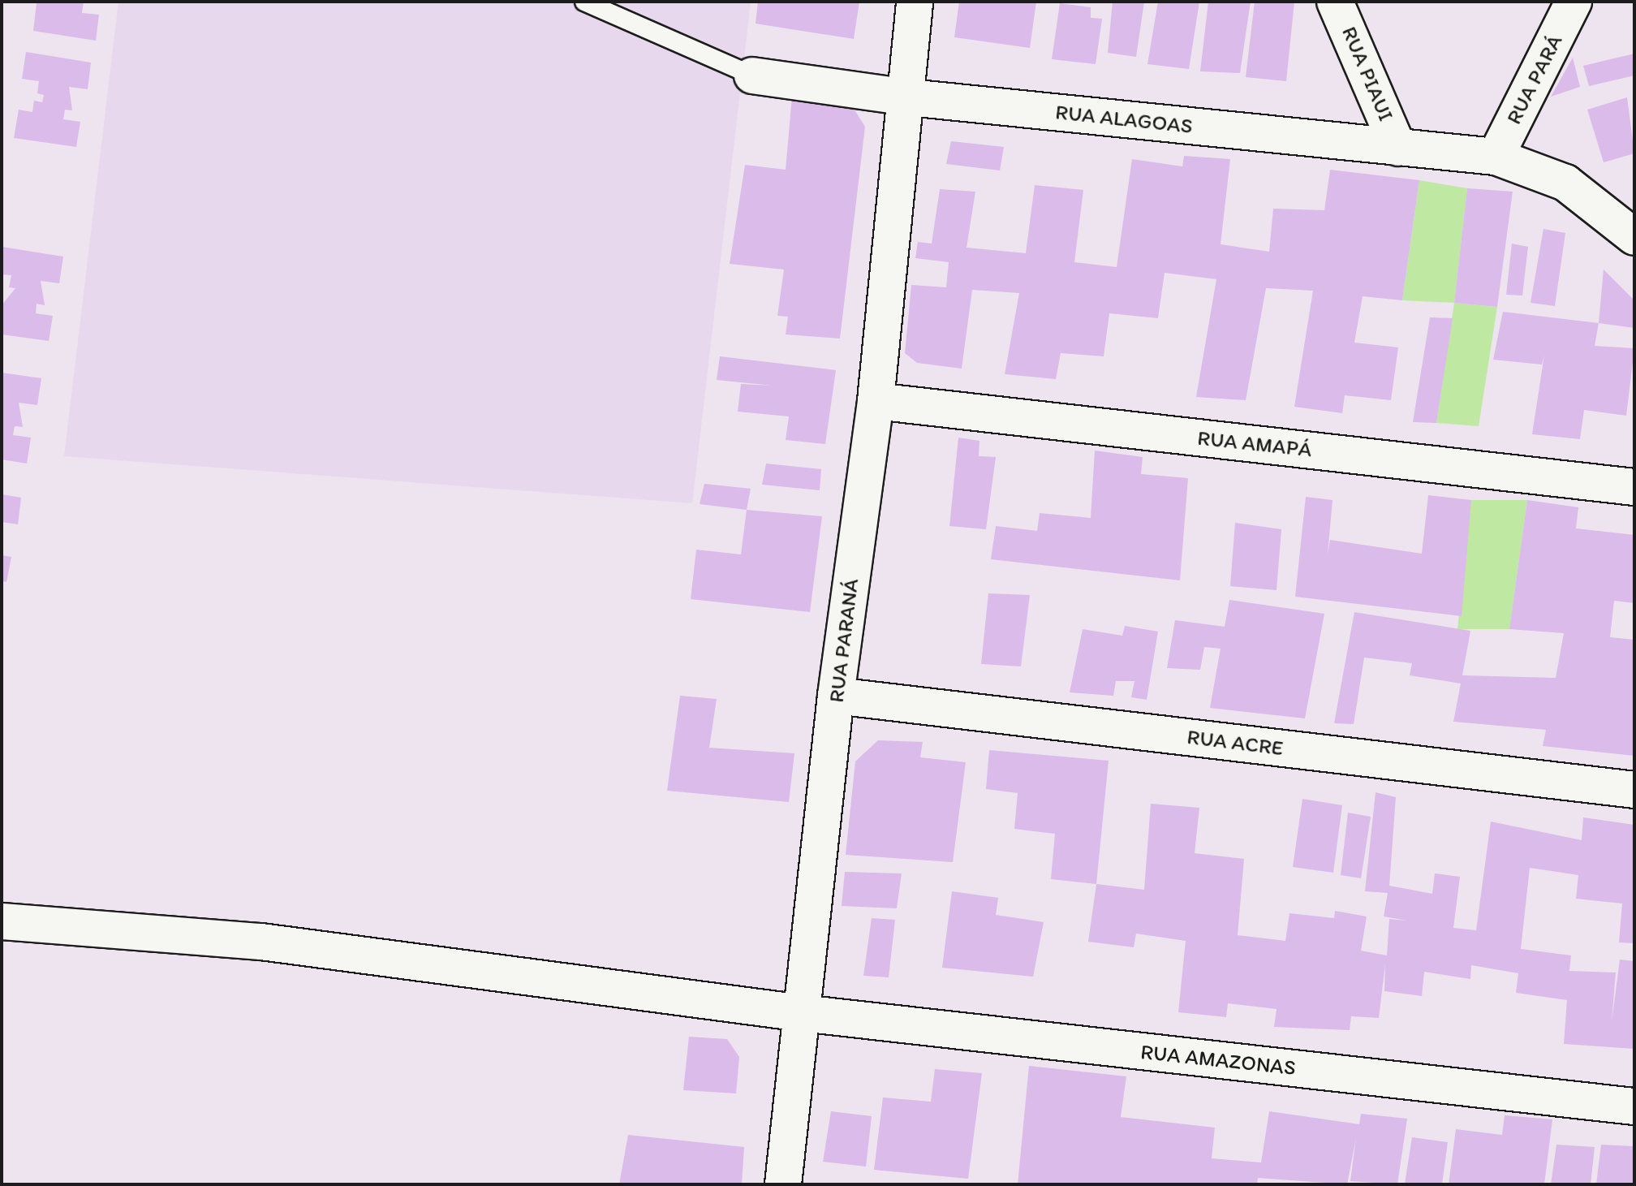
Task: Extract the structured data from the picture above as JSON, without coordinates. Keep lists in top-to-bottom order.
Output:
{
  "streets": {
    "street": [
      "RUA PIAUI",
      "RUA PARÁ",
      "RUA ALAGOAS",
      "RUA AMAPÁ",
      "RUA PARANÁ",
      "RUA ACRE",
      "RUA AMAZONAS"
    ]
  },
  "crossings": [
    ["RUA PIAUI", "RUA ALAGOAS"],
    ["RUA PARÁ", "RUA ALAGOAS"],
    ["RUA ALAGOAS", "RUA PARANÁ"],
    ["RUA AMAPÁ", "RUA PARANÁ"],
    ["RUA PARANÁ", "RUA ACRE"],
    ["RUA PARANÁ", "RUA AMAZONAS"]
  ]
}
